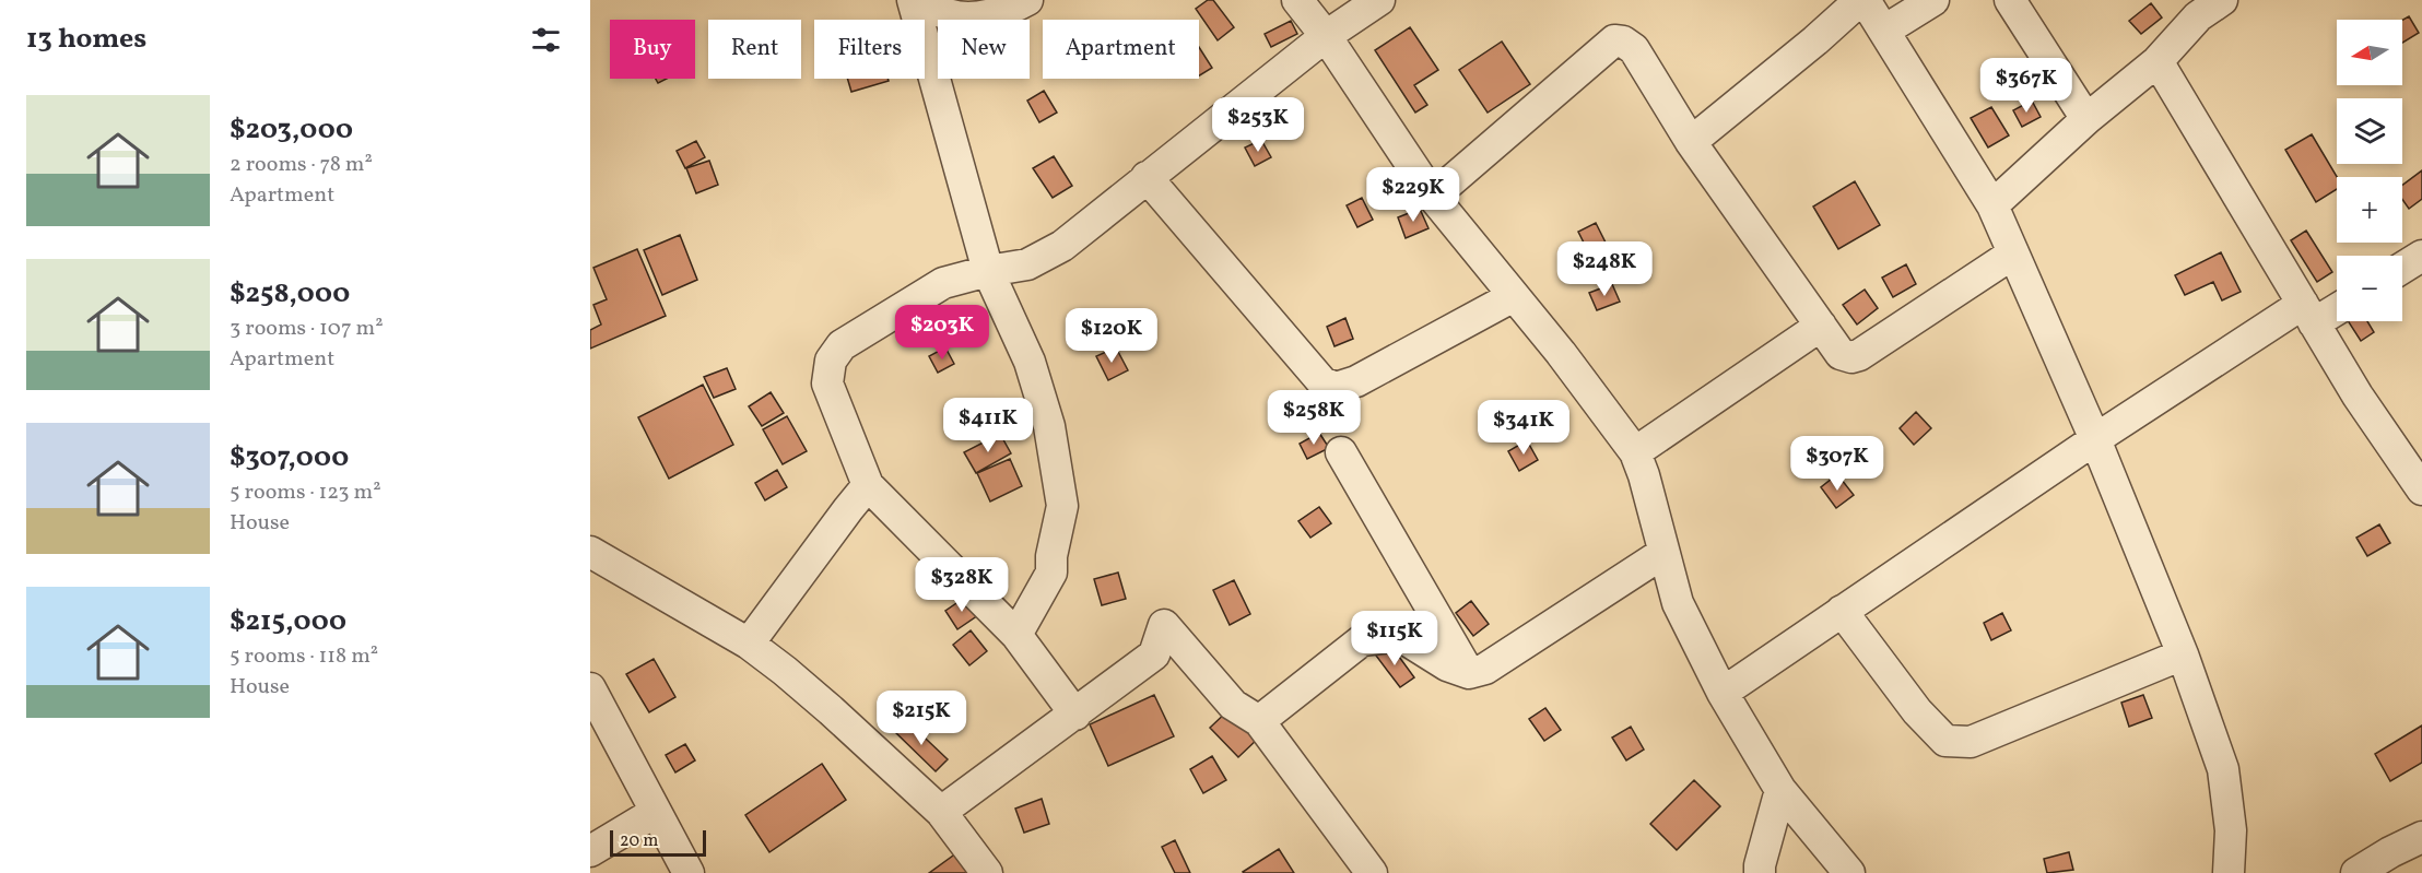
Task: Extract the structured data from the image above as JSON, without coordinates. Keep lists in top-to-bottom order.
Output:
{
  "scale_bar": "20 m",
  "north": "left",
  "page": {
    "heading": "13 homes",
    "map_buttons": ["+", "−"],
    "chip": [
      "Buy",
      "Rent",
      "Filters",
      "New",
      "Apartment"
    ],
    "price": [
      "$367K",
      "$253K",
      "$229K",
      "$248K",
      "$203K",
      "$120K",
      "$258K",
      "$411K",
      "$341K",
      "$307K",
      "$328K",
      "$115K",
      "$215K"
    ],
    "list": [
      {
        "name": "$203,000",
        "note": "2 rooms · 78 m² · Apartment"
      },
      {
        "name": "$258,000",
        "note": "3 rooms · 107 m² · Apartment"
      },
      {
        "name": "$307,000",
        "note": "5 rooms · 123 m² · House"
      },
      {
        "name": "$215,000",
        "note": "5 rooms · 118 m² · House"
      }
    ],
    "scale": "20 m"
  }
}
